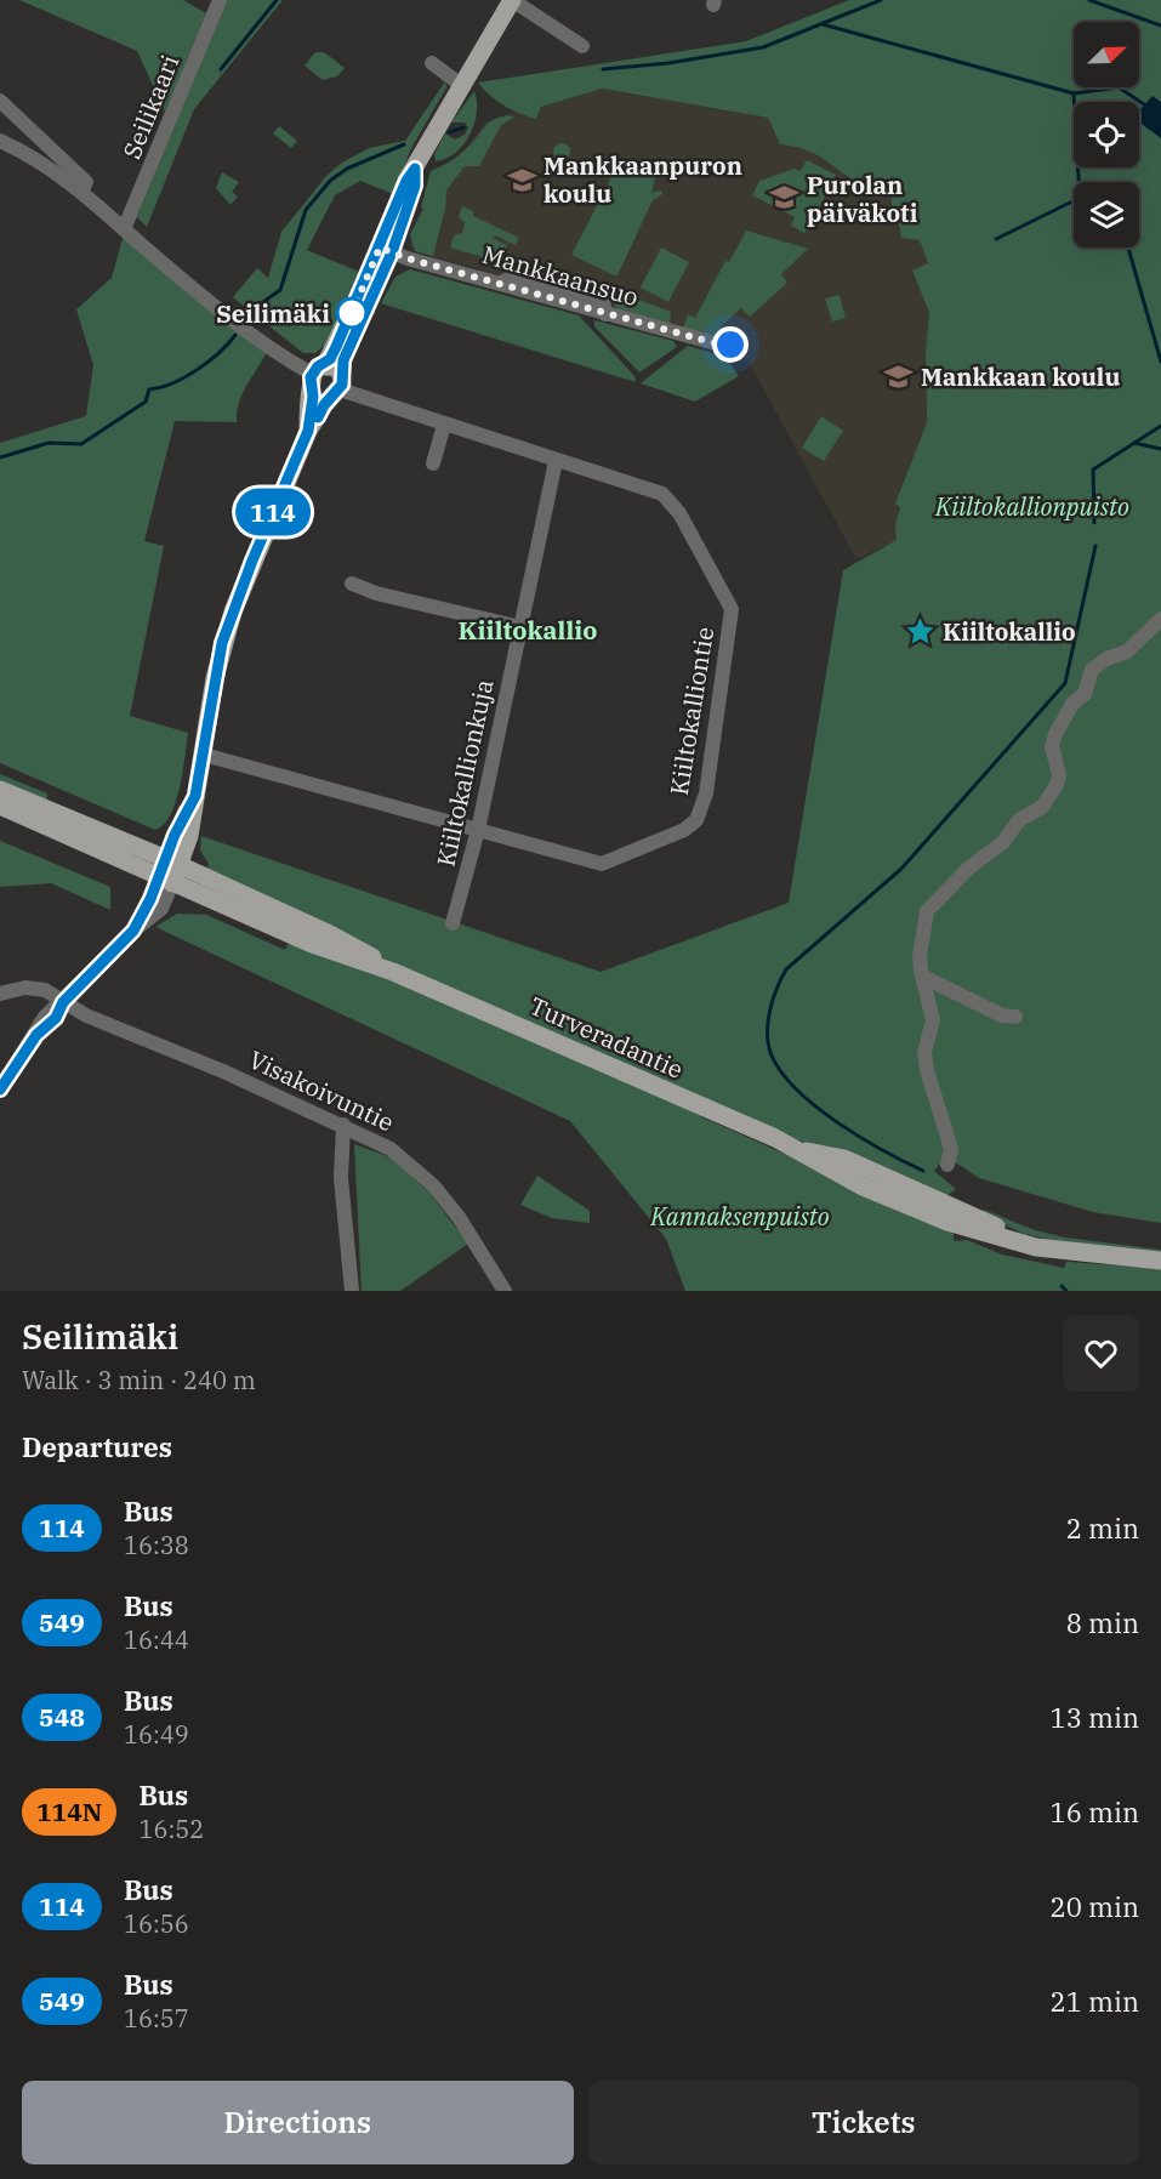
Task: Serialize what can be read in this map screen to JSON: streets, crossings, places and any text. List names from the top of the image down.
{
  "streets": {
    "main road": ["Turveradantie"],
    "street": [
      "Seilikaari",
      "Mankkaansuo",
      "Kiiltokalliontie",
      "Kiiltokallionkuja",
      "Visakoivuntie"
    ]
  },
  "crossings": [
    ["Kiiltokalliontie", "Kiiltokallionkuja"]
  ],
  "districts": ["Kiiltokallio"],
  "parks": ["Kiiltokallionpuisto", "Kannaksenpuisto"],
  "places": {
    "school or university": ["Mankkaanpuron koulu", "Purolan päiväkoti", "Mankkaan koulu"],
    "other": ["Seilimäki"],
    "place": ["Kiiltokallio"]
  },
  "lines": ["bus line 114"],
  "north": "top right",
  "page": {
    "on_map": "114",
    "heading": [
      ["Seilimäki", "Walk · 3 min · 240 m"],
      "Departures"
    ],
    "list": [
      {
        "mark": "114",
        "name": "Bus",
        "note": "16:38",
        "value": "2 min"
      },
      {
        "mark": "549",
        "name": "Bus",
        "note": "16:44",
        "value": "8 min"
      },
      {
        "mark": "548",
        "name": "Bus",
        "note": "16:49",
        "value": "13 min"
      },
      {
        "mark": "114N",
        "name": "Bus",
        "note": "16:52",
        "value": "16 min"
      },
      {
        "mark": "114",
        "name": "Bus",
        "note": "16:56",
        "value": "20 min"
      },
      {
        "mark": "549",
        "name": "Bus",
        "note": "16:57",
        "value": "21 min"
      }
    ],
    "buttons": ["Directions", "Tickets"]
  }
}
